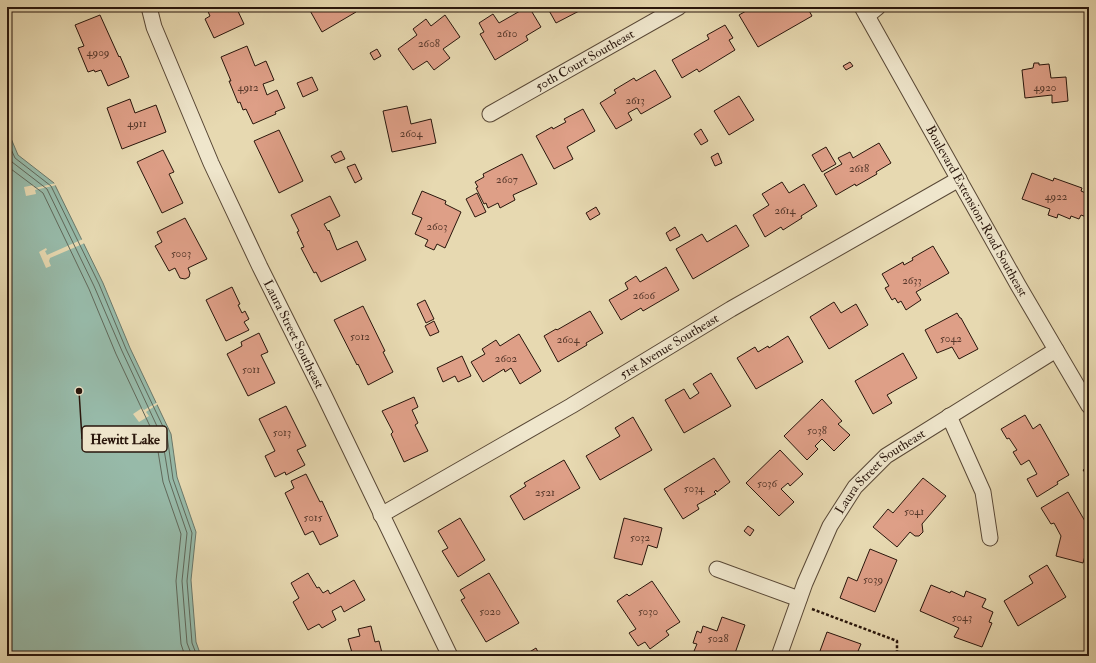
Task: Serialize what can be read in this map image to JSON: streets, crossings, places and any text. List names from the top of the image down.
{
  "streets": {
    "street": [
      "50th Court Southeast",
      "Boulevard Extension-Road Southeast",
      "Laura Street Southeast",
      "51st Avenue Southeast"
    ]
  },
  "crossings": [
    ["Boulevard Extension-Road Southeast", "Laura Street Southeast"],
    ["Boulevard Extension-Road Southeast", "51st Avenue Southeast"],
    ["Laura Street Southeast", "51st Avenue Southeast"]
  ],
  "places": ["Hewitt Lake"],
  "house_numbers": [
    "2610",
    "2608",
    "4909",
    "4912",
    "4920",
    "2613",
    "4911",
    "2604",
    "2618",
    "2607",
    "4922",
    "2614",
    "2603",
    "5003",
    "2633",
    "2606",
    "5012",
    "5042",
    "2604",
    "2602",
    "5011",
    "5038",
    "5013",
    "5036",
    "5034",
    "2521",
    "5041",
    "5015",
    "5032",
    "5039",
    "5020",
    "5030",
    "5043",
    "5028"
  ]
}
